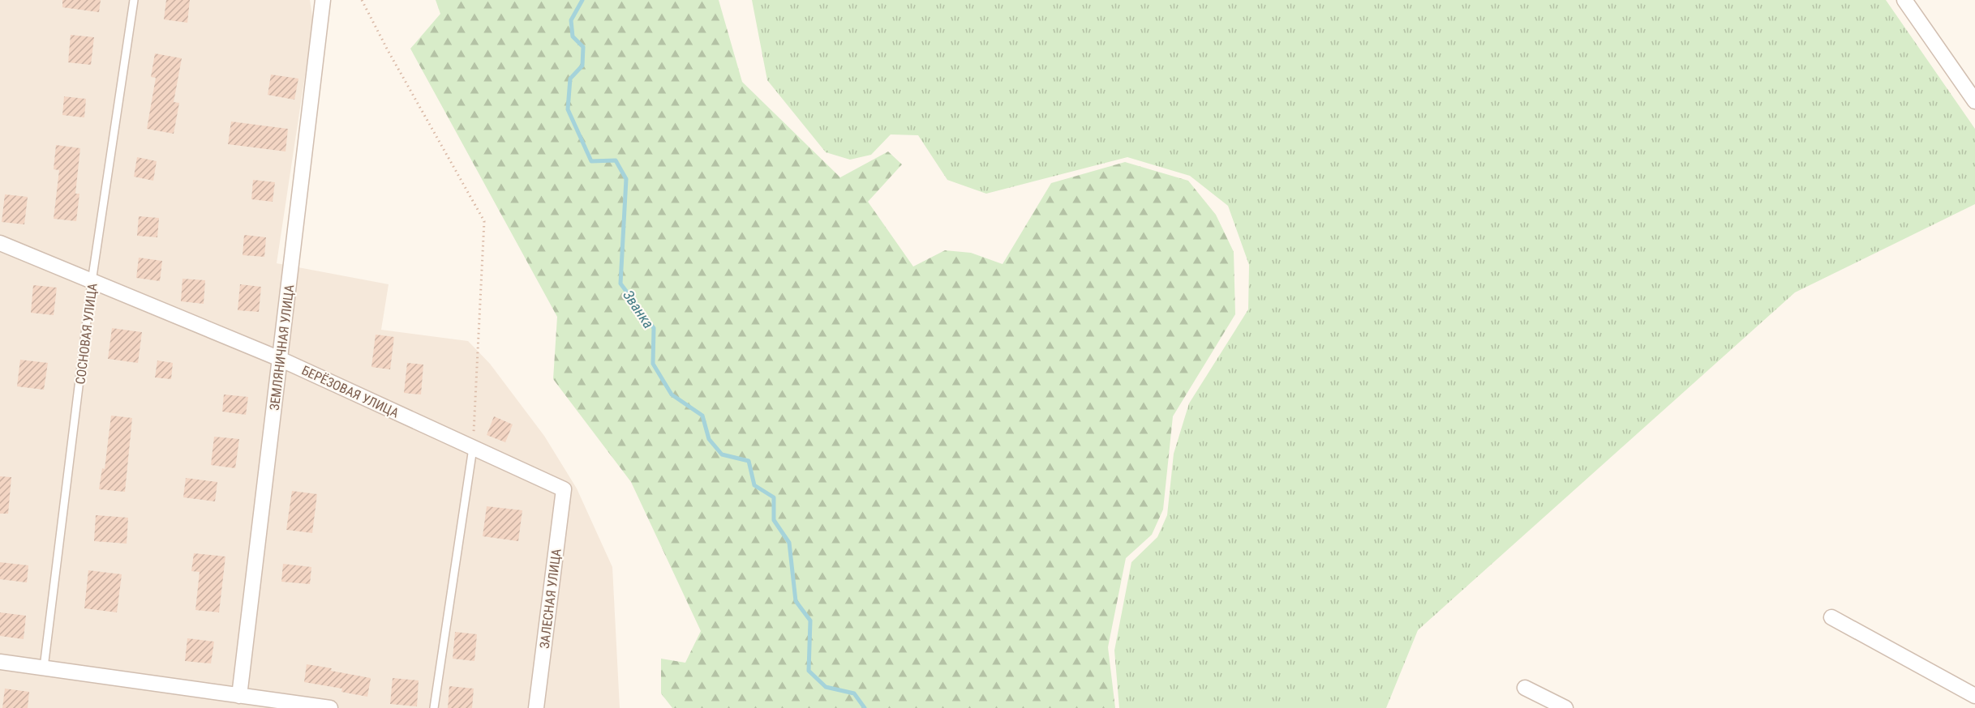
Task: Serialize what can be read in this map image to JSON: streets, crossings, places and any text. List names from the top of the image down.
{
  "streets": {
    "street": ["ЗЕМЛЯНИЧНАЯ УЛИЦА", "БЕРЁЗОВАЯ УЛИЦА", "ЗАЛЕСНАЯ УЛИЦА"],
    "lane": ["СОСНОВАЯ УЛИЦА"]
  },
  "crossings": [
    ["СОСНОВАЯ УЛИЦА", "БЕРЁЗОВАЯ УЛИЦА"],
    ["ЗЕМЛЯНИЧНАЯ УЛИЦА", "БЕРЁЗОВАЯ УЛИЦА"],
    ["БЕРЁЗОВАЯ УЛИЦА", "ЗАЛЕСНАЯ УЛИЦА"]
  ],
  "water": ["Званка"]
}
